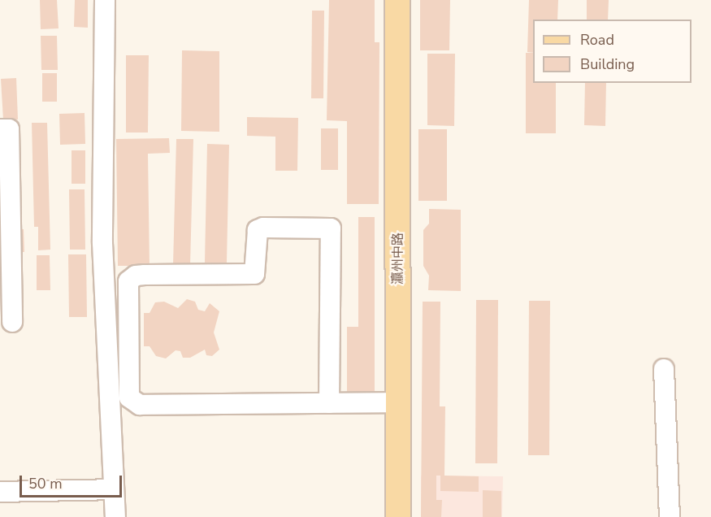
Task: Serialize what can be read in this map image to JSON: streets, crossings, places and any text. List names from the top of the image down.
{
  "streets": {
    "main road": ["瀛州中路"]
  },
  "legend": ["Road", "Building"],
  "scale_bar": "50 m"
}
